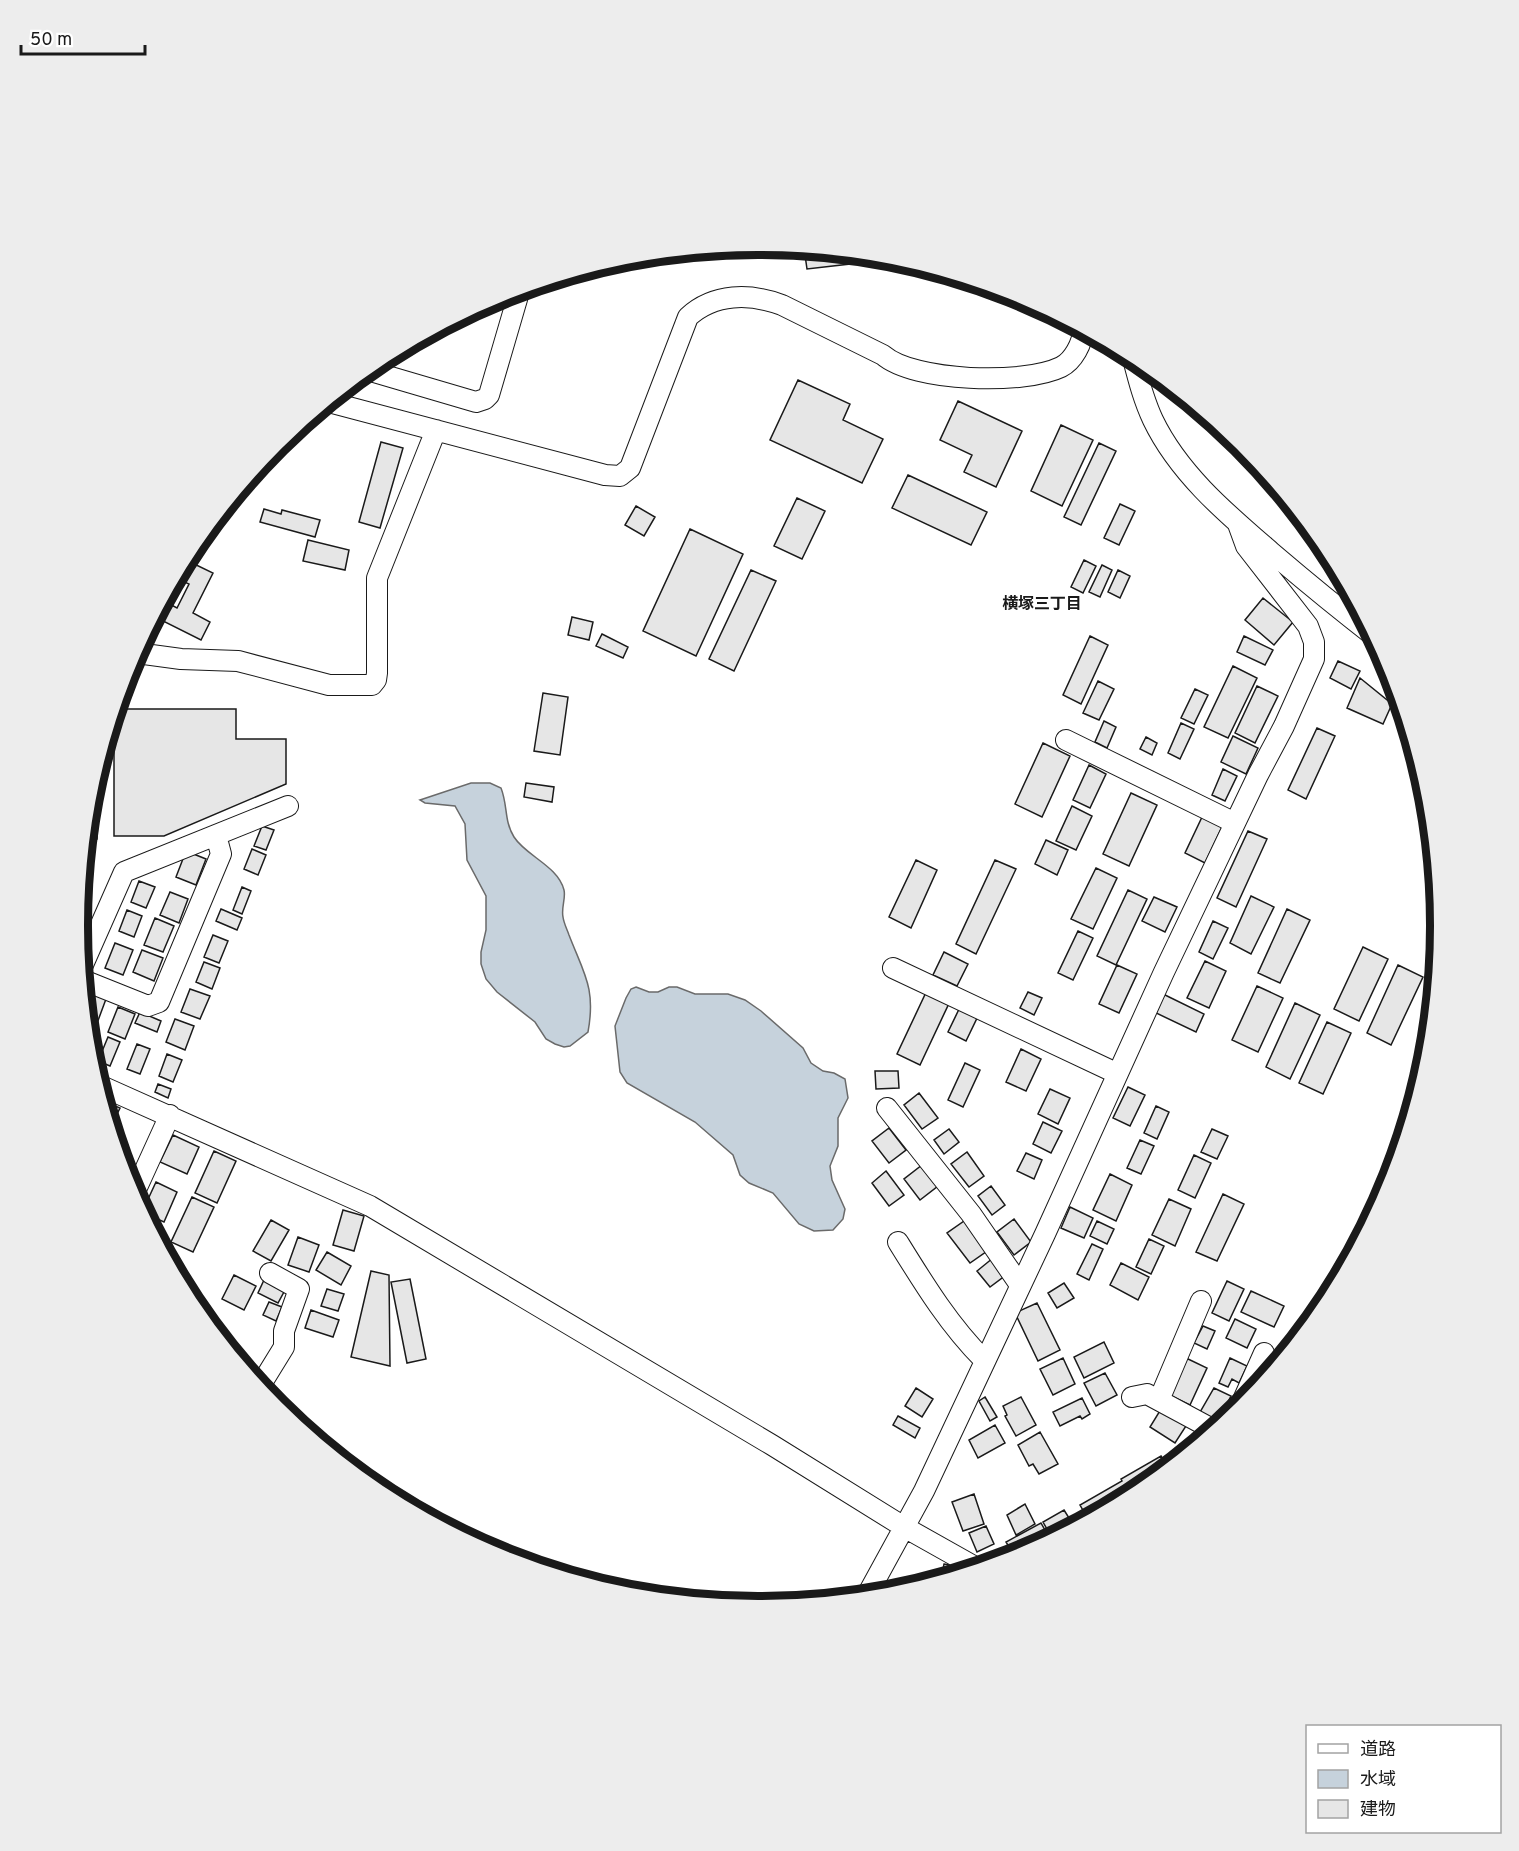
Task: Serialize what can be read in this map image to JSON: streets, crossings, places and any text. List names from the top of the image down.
{
  "districts": ["横塚三丁目"],
  "legend": ["道路", "水域", "建物"],
  "scale_bar": "50 m"
}
